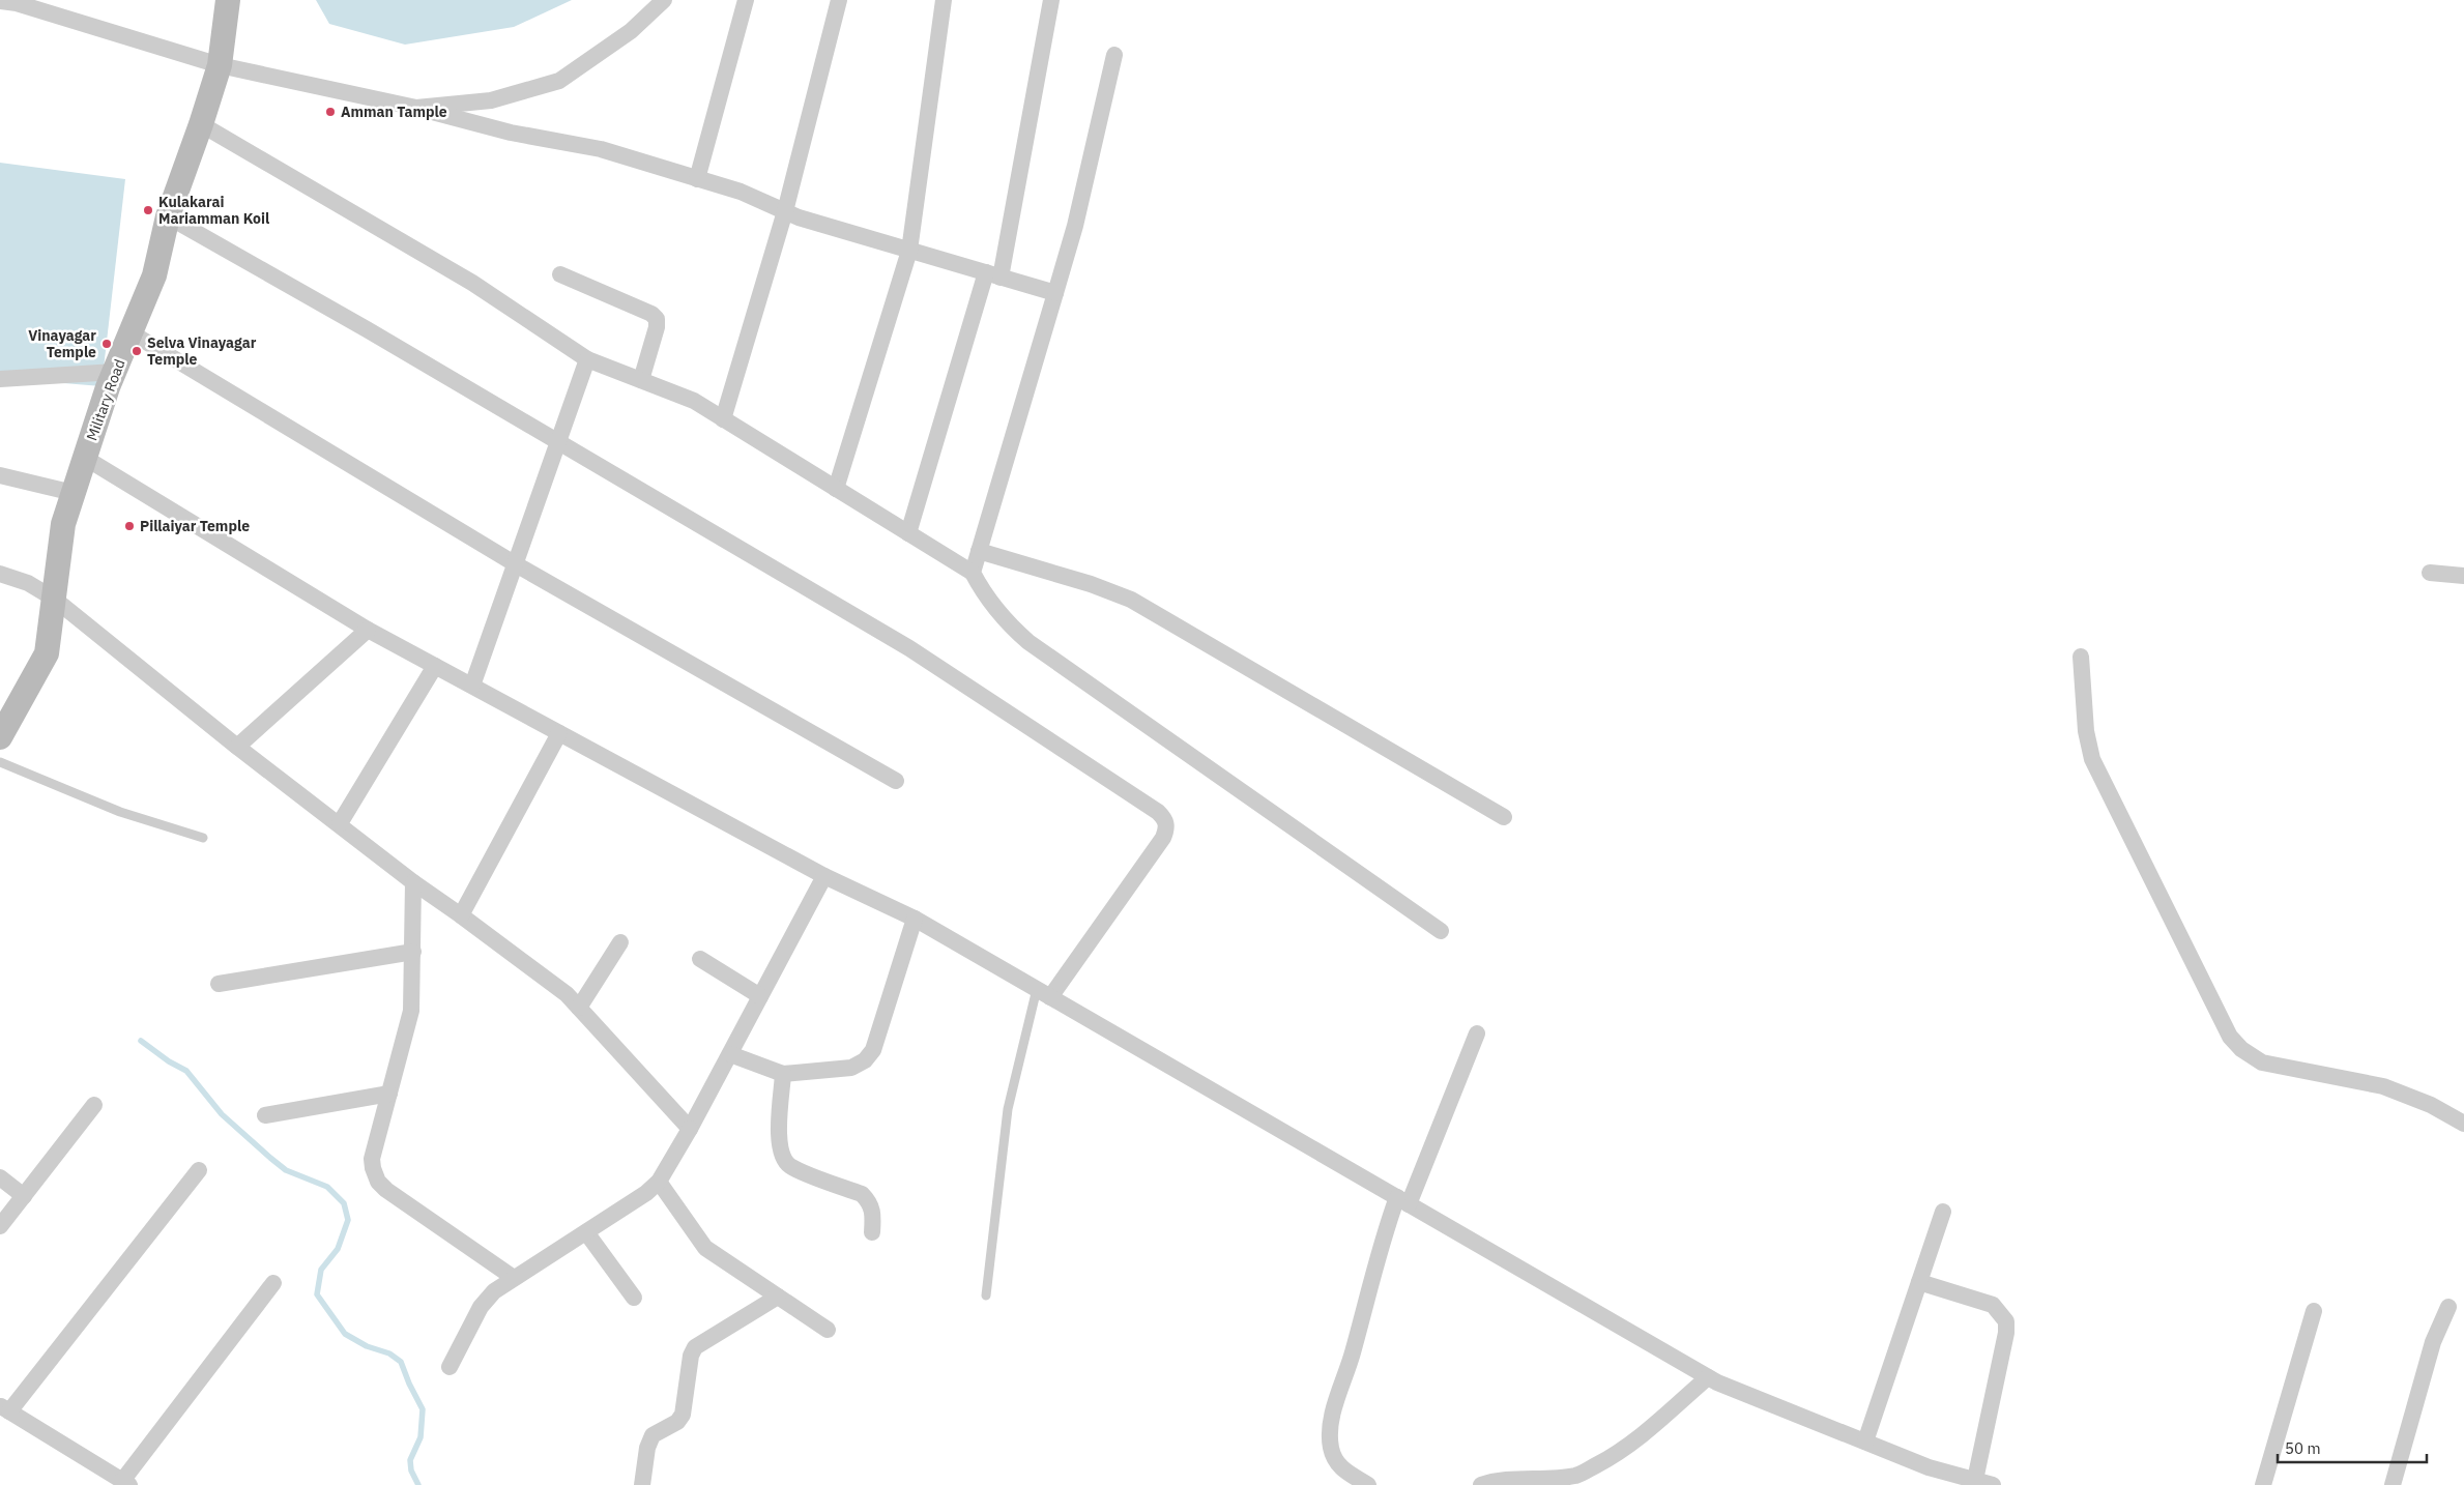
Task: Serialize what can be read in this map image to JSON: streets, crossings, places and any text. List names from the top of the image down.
{
  "streets": {
    "main road": ["Military Road"]
  },
  "places": [
    "Amman Tample",
    "Kulakarai Mariamman Koil",
    "Vinayagar Temple",
    "Selva Vinayagar Temple",
    "Pillaiyar Temple"
  ],
  "scale_bar": "50 m"
}
